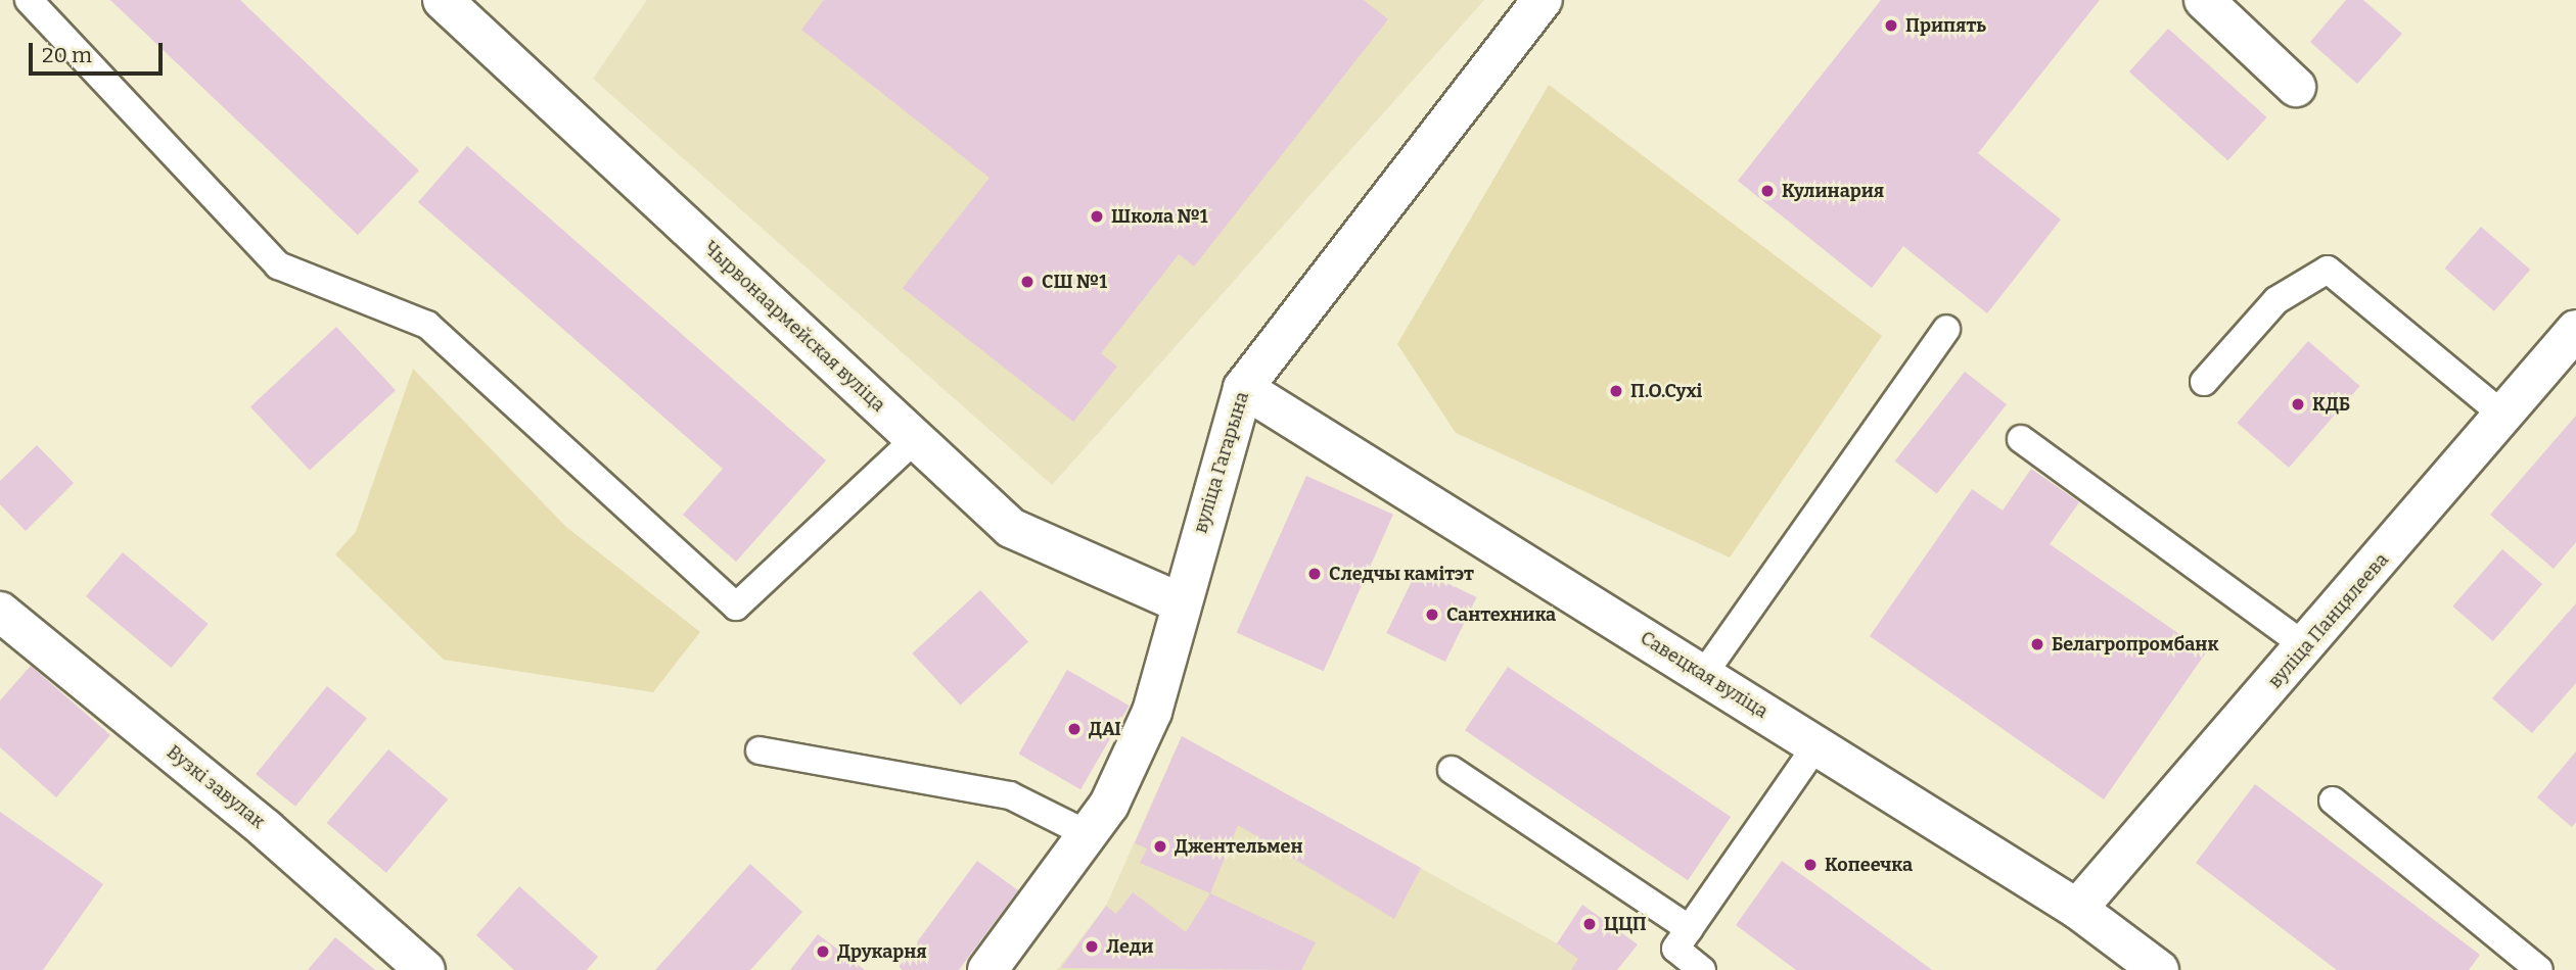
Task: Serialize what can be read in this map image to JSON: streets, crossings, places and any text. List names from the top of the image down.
{
  "streets": {
    "street": [
      "Чырвонаармейская вуліца",
      "вуліца Гагарына",
      "вуліца Панцялеева",
      "Савецкая вуліца",
      "Вузкі завулак"
    ]
  },
  "crossings": [
    ["Чырвонаармейская вуліца", "вуліца Гагарына"],
    ["вуліца Гагарына", "Савецкая вуліца"],
    ["вуліца Панцялеева", "Савецкая вуліца"]
  ],
  "places": [
    "Припять",
    "Кулинария",
    "Школа №1",
    "СШ №1",
    "П.О.Сухі",
    "КДБ",
    "Следчы камітэт",
    "Сантехника",
    "Белагропромбанк",
    "ДАІ",
    "Джентельмен",
    "Копеечка",
    "ЦЦП",
    "Леди",
    "Друкарня"
  ],
  "scale_bar": "20 m"
}
